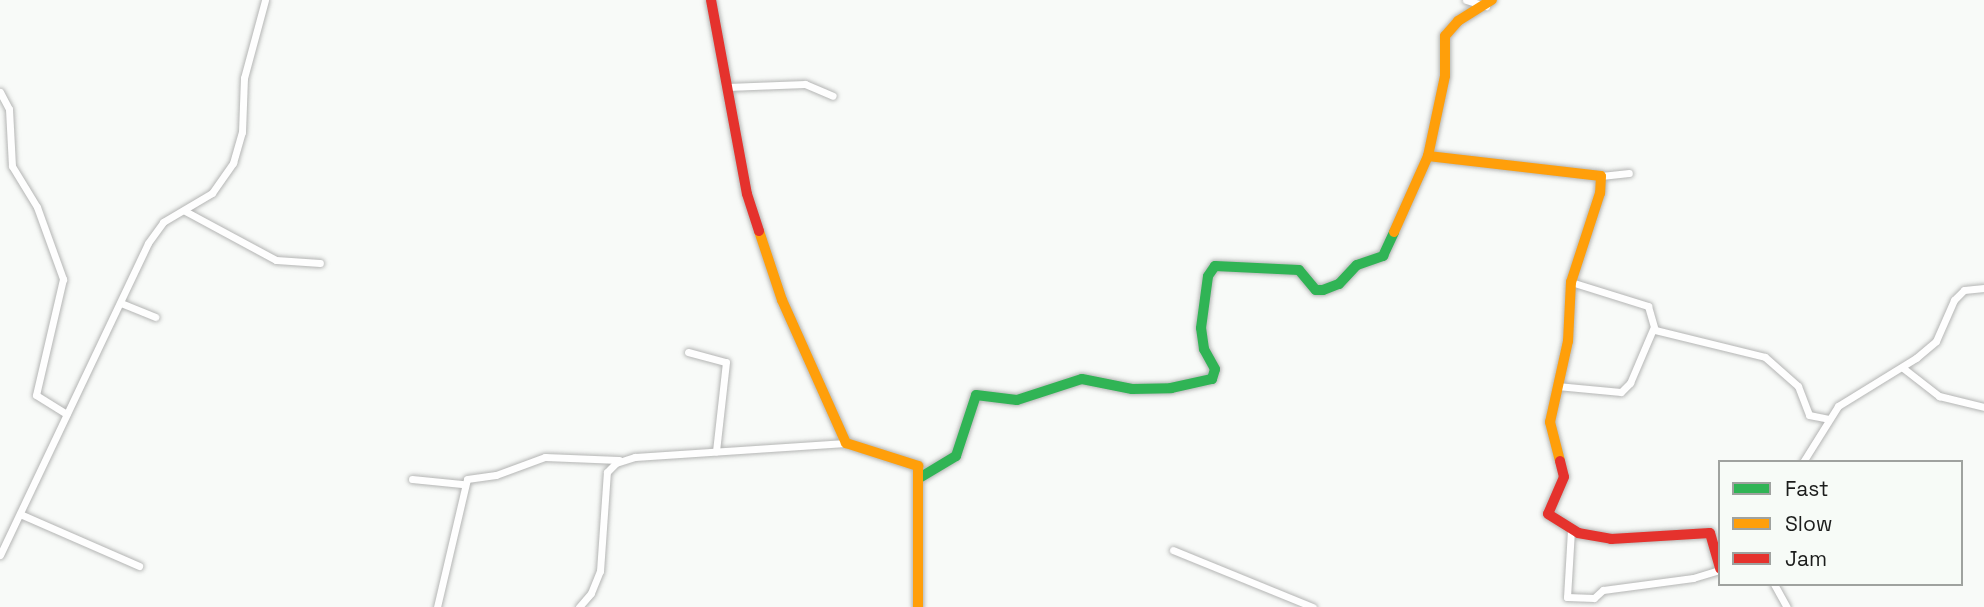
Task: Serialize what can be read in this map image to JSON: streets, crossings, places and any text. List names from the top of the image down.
{
  "legend": ["Fast", "Slow", "Jam"]
}
